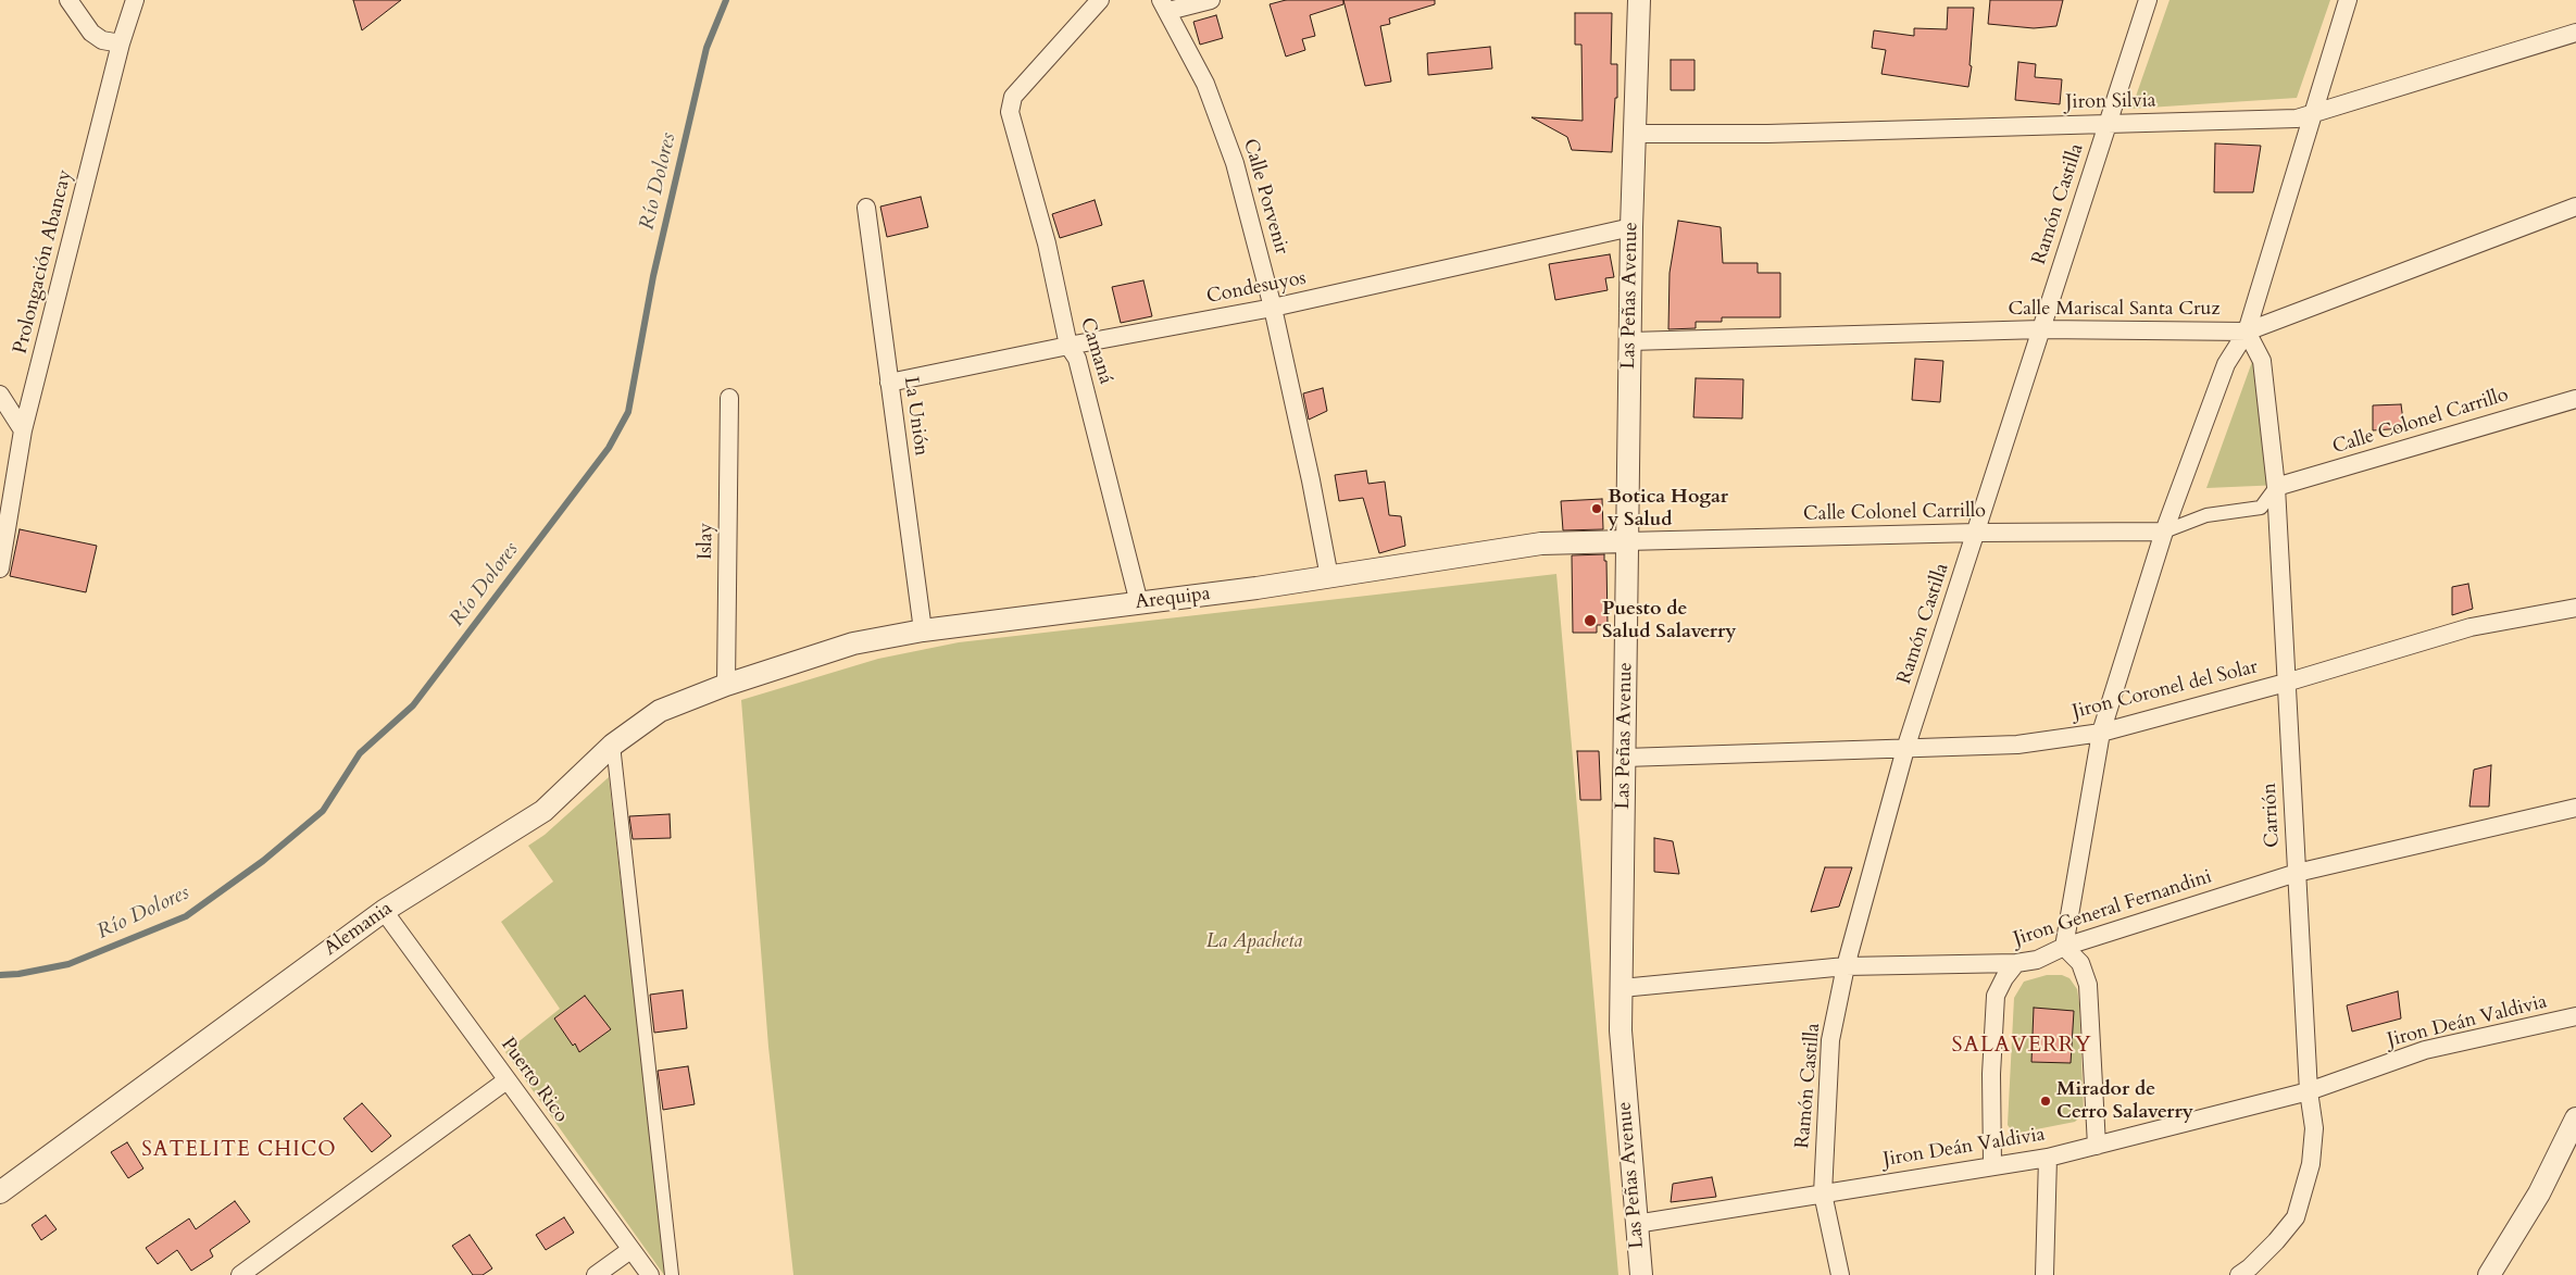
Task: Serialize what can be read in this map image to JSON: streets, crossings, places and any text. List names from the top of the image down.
{
  "streets": {
    "street": [
      "Jiron Silvia",
      "Calle Porvenir",
      "Ramón Castilla",
      "Prolongación Abancay",
      "Condesuyos",
      "Las Peñas Avenue",
      "Calle Mariscal Santa Cruz",
      "Camaná",
      "La Unión",
      "Calle Colonel Carrillo",
      "Islay",
      "Arequipa",
      "Jiron Coronel del Solar",
      "Carrión",
      "Jiron General Fernandini",
      "Alemania",
      "Jiron Deán Valdivia",
      "Puerto Rico"
    ]
  },
  "crossings": [
    ["Jiron Silvia", "Ramón Castilla"],
    ["Jiron Silvia", "Las Peñas Avenue"],
    ["Calle Porvenir", "Condesuyos"],
    ["Calle Porvenir", "Arequipa"],
    ["Ramón Castilla", "Calle Mariscal Santa Cruz"],
    ["Ramón Castilla", "Calle Colonel Carrillo"],
    ["Ramón Castilla", "Jiron Coronel del Solar"],
    ["Ramón Castilla", "Jiron General Fernandini"],
    ["Ramón Castilla", "Jiron Deán Valdivia"],
    ["Condesuyos", "Las Peñas Avenue"],
    ["Condesuyos", "Camaná"],
    ["Condesuyos", "La Unión"],
    ["Las Peñas Avenue", "Calle Mariscal Santa Cruz"],
    ["Las Peñas Avenue", "Calle Colonel Carrillo"],
    ["Las Peñas Avenue", "Arequipa"],
    ["Las Peñas Avenue", "Jiron Coronel del Solar"],
    ["Las Peñas Avenue", "Jiron General Fernandini"],
    ["Las Peñas Avenue", "Jiron Deán Valdivia"],
    ["Calle Mariscal Santa Cruz", "Carrión"],
    ["Camaná", "Arequipa"],
    ["La Unión", "Arequipa"],
    ["Calle Colonel Carrillo", "Arequipa"],
    ["Calle Colonel Carrillo", "Carrión"],
    ["Islay", "Arequipa"],
    ["Islay", "Alemania"],
    ["Arequipa", "Alemania"],
    ["Jiron Coronel del Solar", "Carrión"],
    ["Carrión", "Jiron General Fernandini"],
    ["Carrión", "Jiron Deán Valdivia"],
    ["Alemania", "Puerto Rico"]
  ],
  "districts": ["SALAVERRY", "SATELITE CHICO"],
  "water": ["Río Dolores"],
  "parks": ["La Apacheta"],
  "places": ["Botica Hogar y Salud", "Puesto de Salud Salaverry", "Mirador de Cerro Salaverry"]
}
